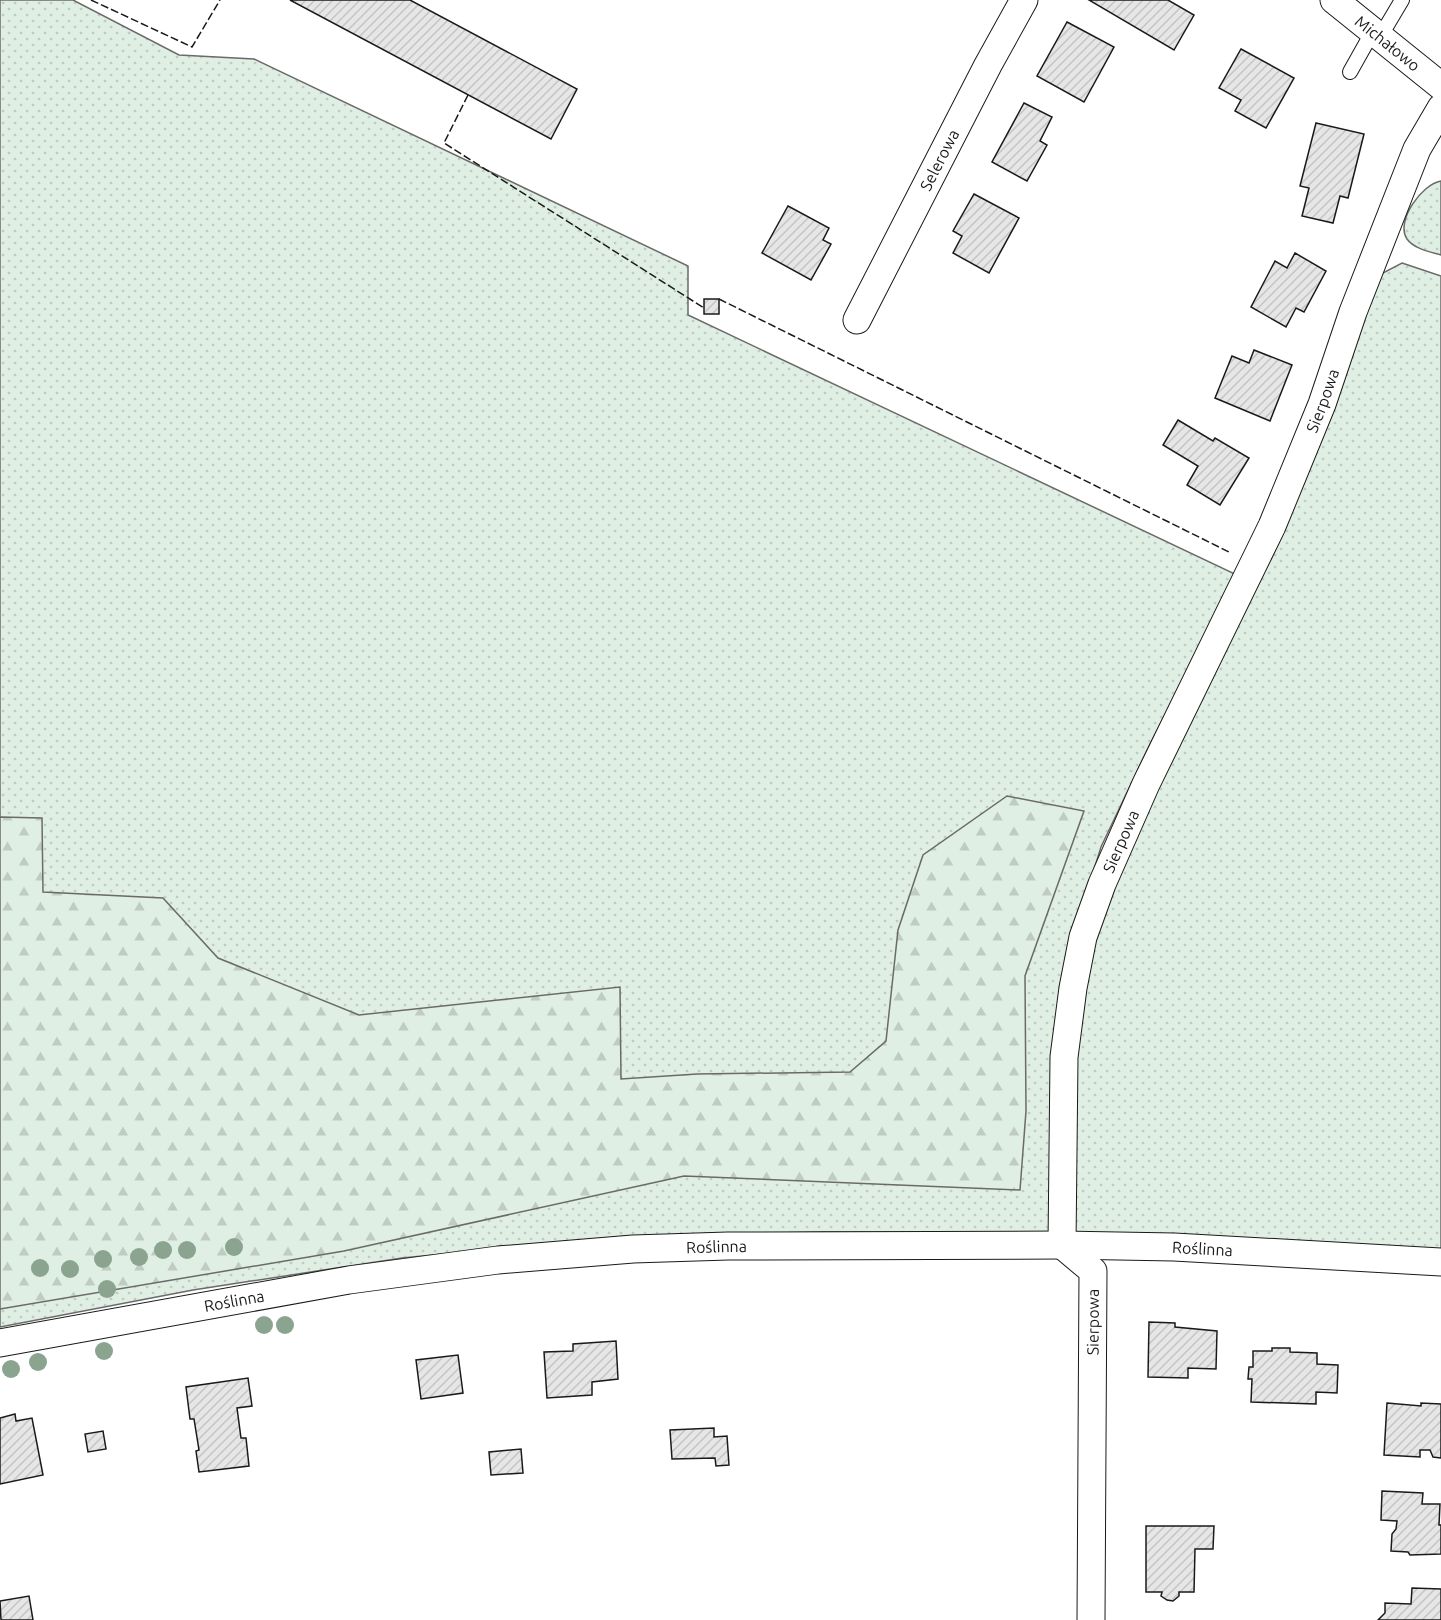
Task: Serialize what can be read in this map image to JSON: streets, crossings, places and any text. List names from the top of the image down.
{
  "streets": {
    "street": [
      "Michałowo",
      "Selerowa",
      "Sierpowa",
      "Roślinna"
    ]
  },
  "crossings": [
    ["Sierpowa", "Roślinna"]
  ]
}
